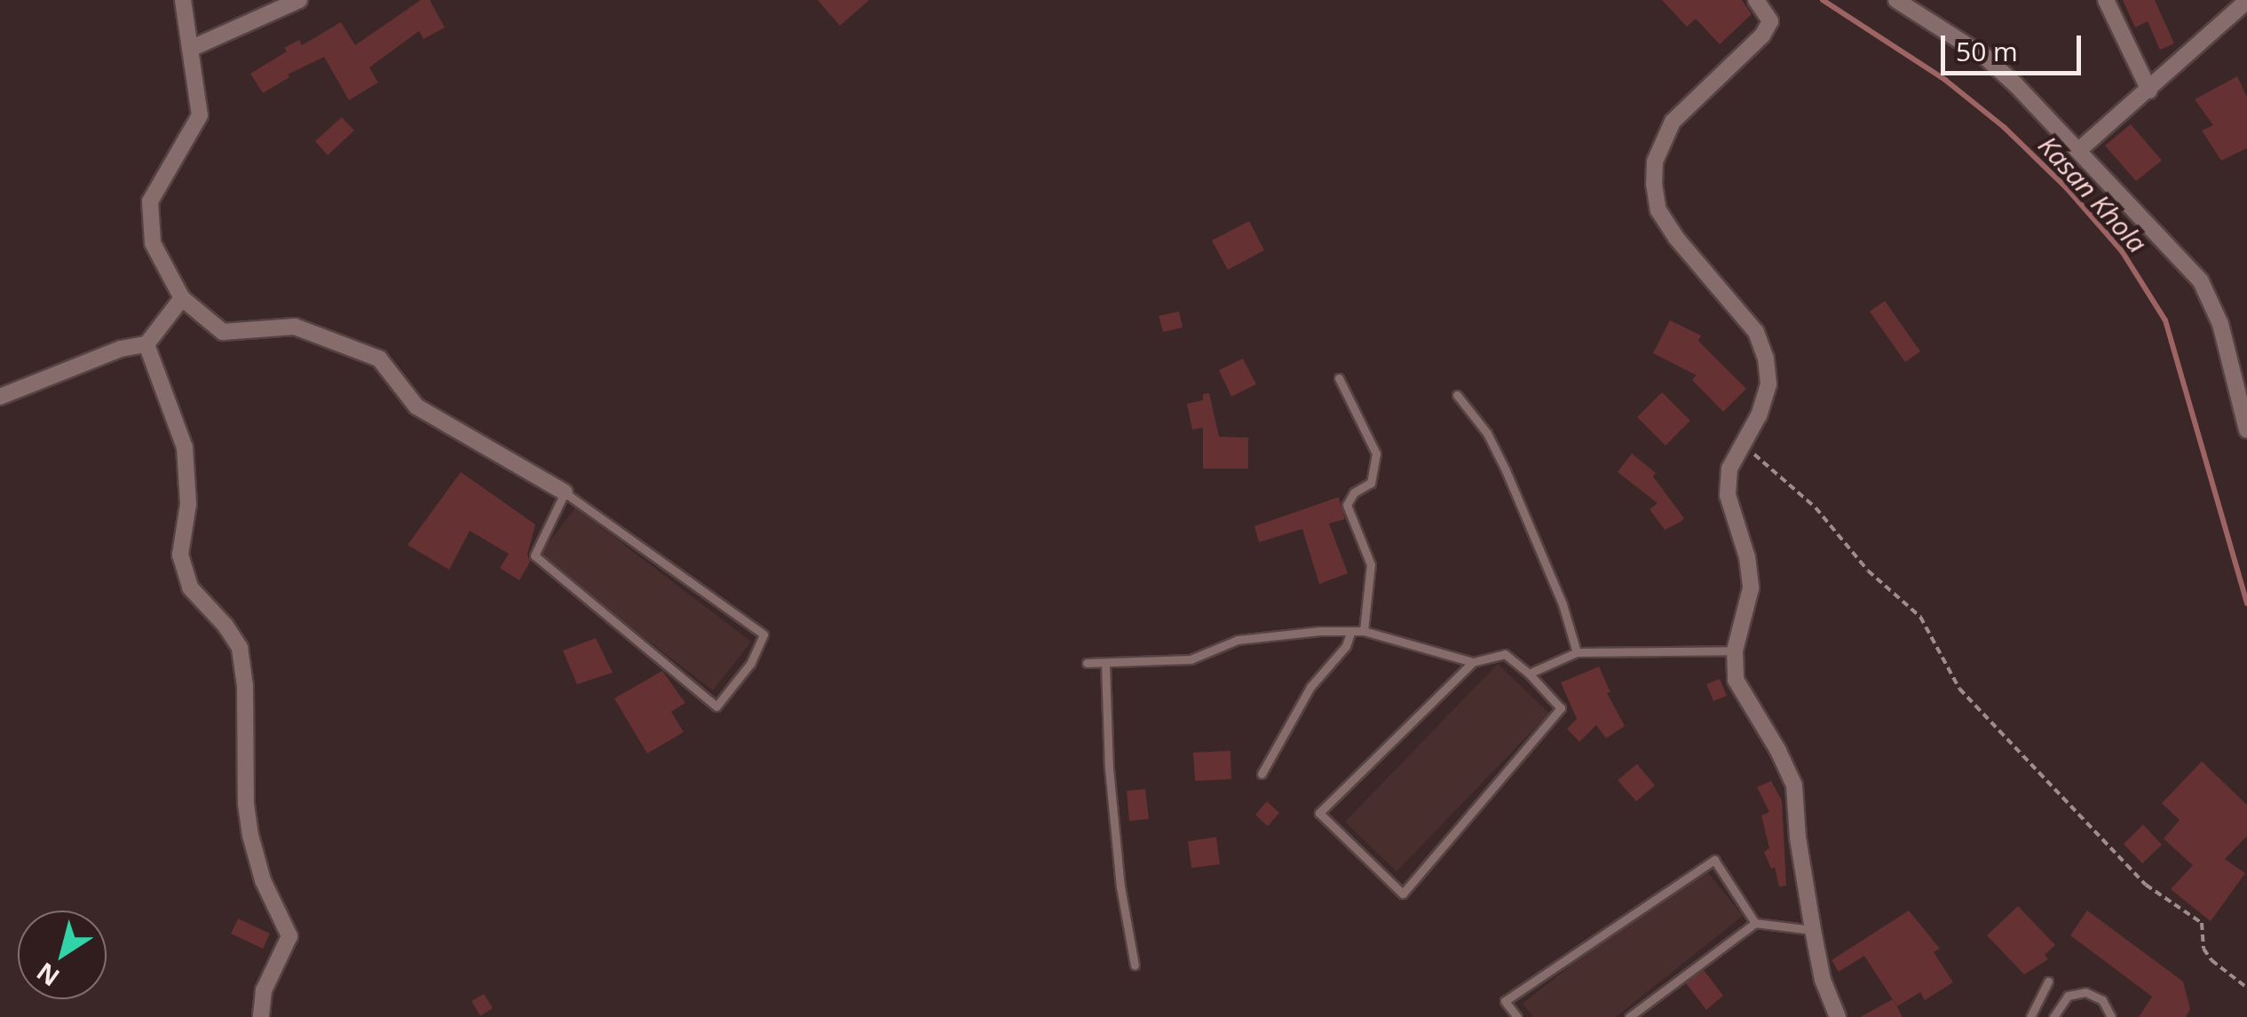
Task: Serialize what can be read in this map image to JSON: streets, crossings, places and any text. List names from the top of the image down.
{
  "water": ["Kasan Khola"],
  "scale_bar": "50 m",
  "north": "bottom left"
}
